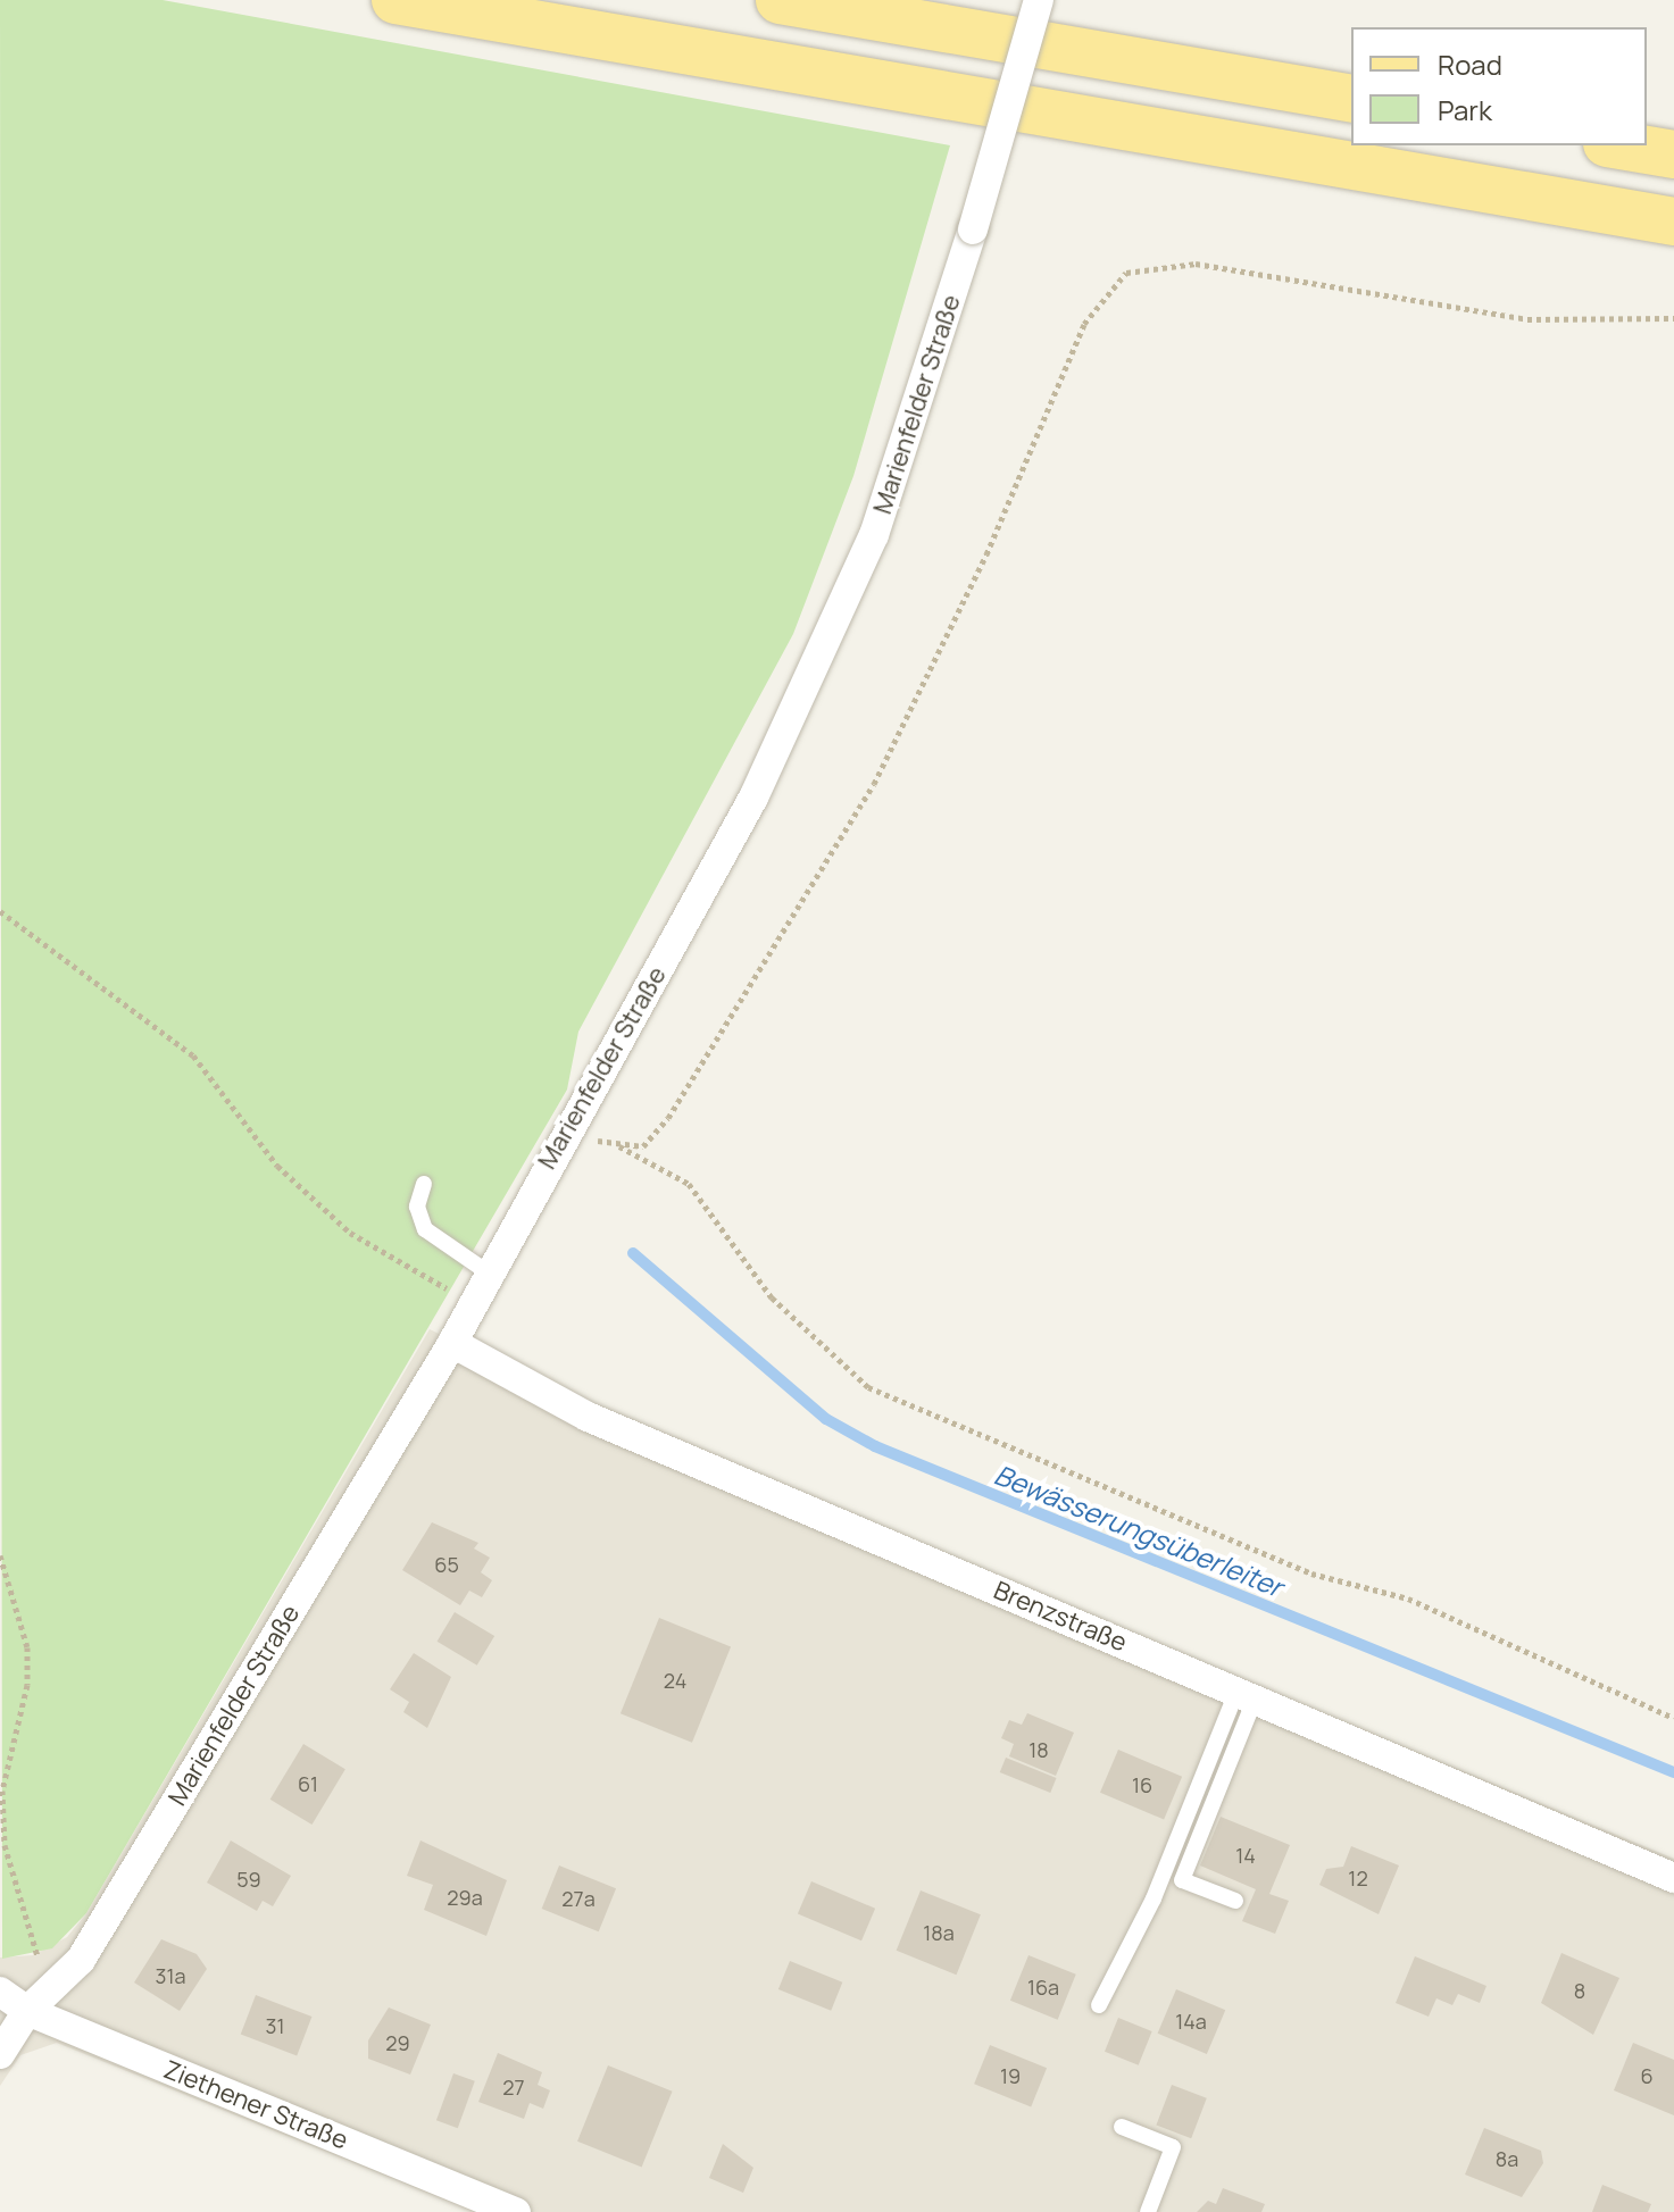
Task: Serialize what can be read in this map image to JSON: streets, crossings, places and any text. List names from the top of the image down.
{
  "streets": {
    "street": ["Marienfelder Straße", "Brenzstraße", "Ziethener Straße"]
  },
  "crossings": [
    ["Marienfelder Straße", "Brenzstraße"],
    ["Marienfelder Straße", "Ziethener Straße"]
  ],
  "water": ["Bewässerungsüberleiter"],
  "house_numbers": [
    "65",
    "24",
    "18",
    "61",
    "16",
    "14",
    "12",
    "59",
    "29a",
    "27a",
    "18a",
    "31a",
    "16a",
    "8",
    "14a",
    "31",
    "29",
    "19",
    "6",
    "27",
    "8a"
  ],
  "legend": ["Road", "Park"]
}
